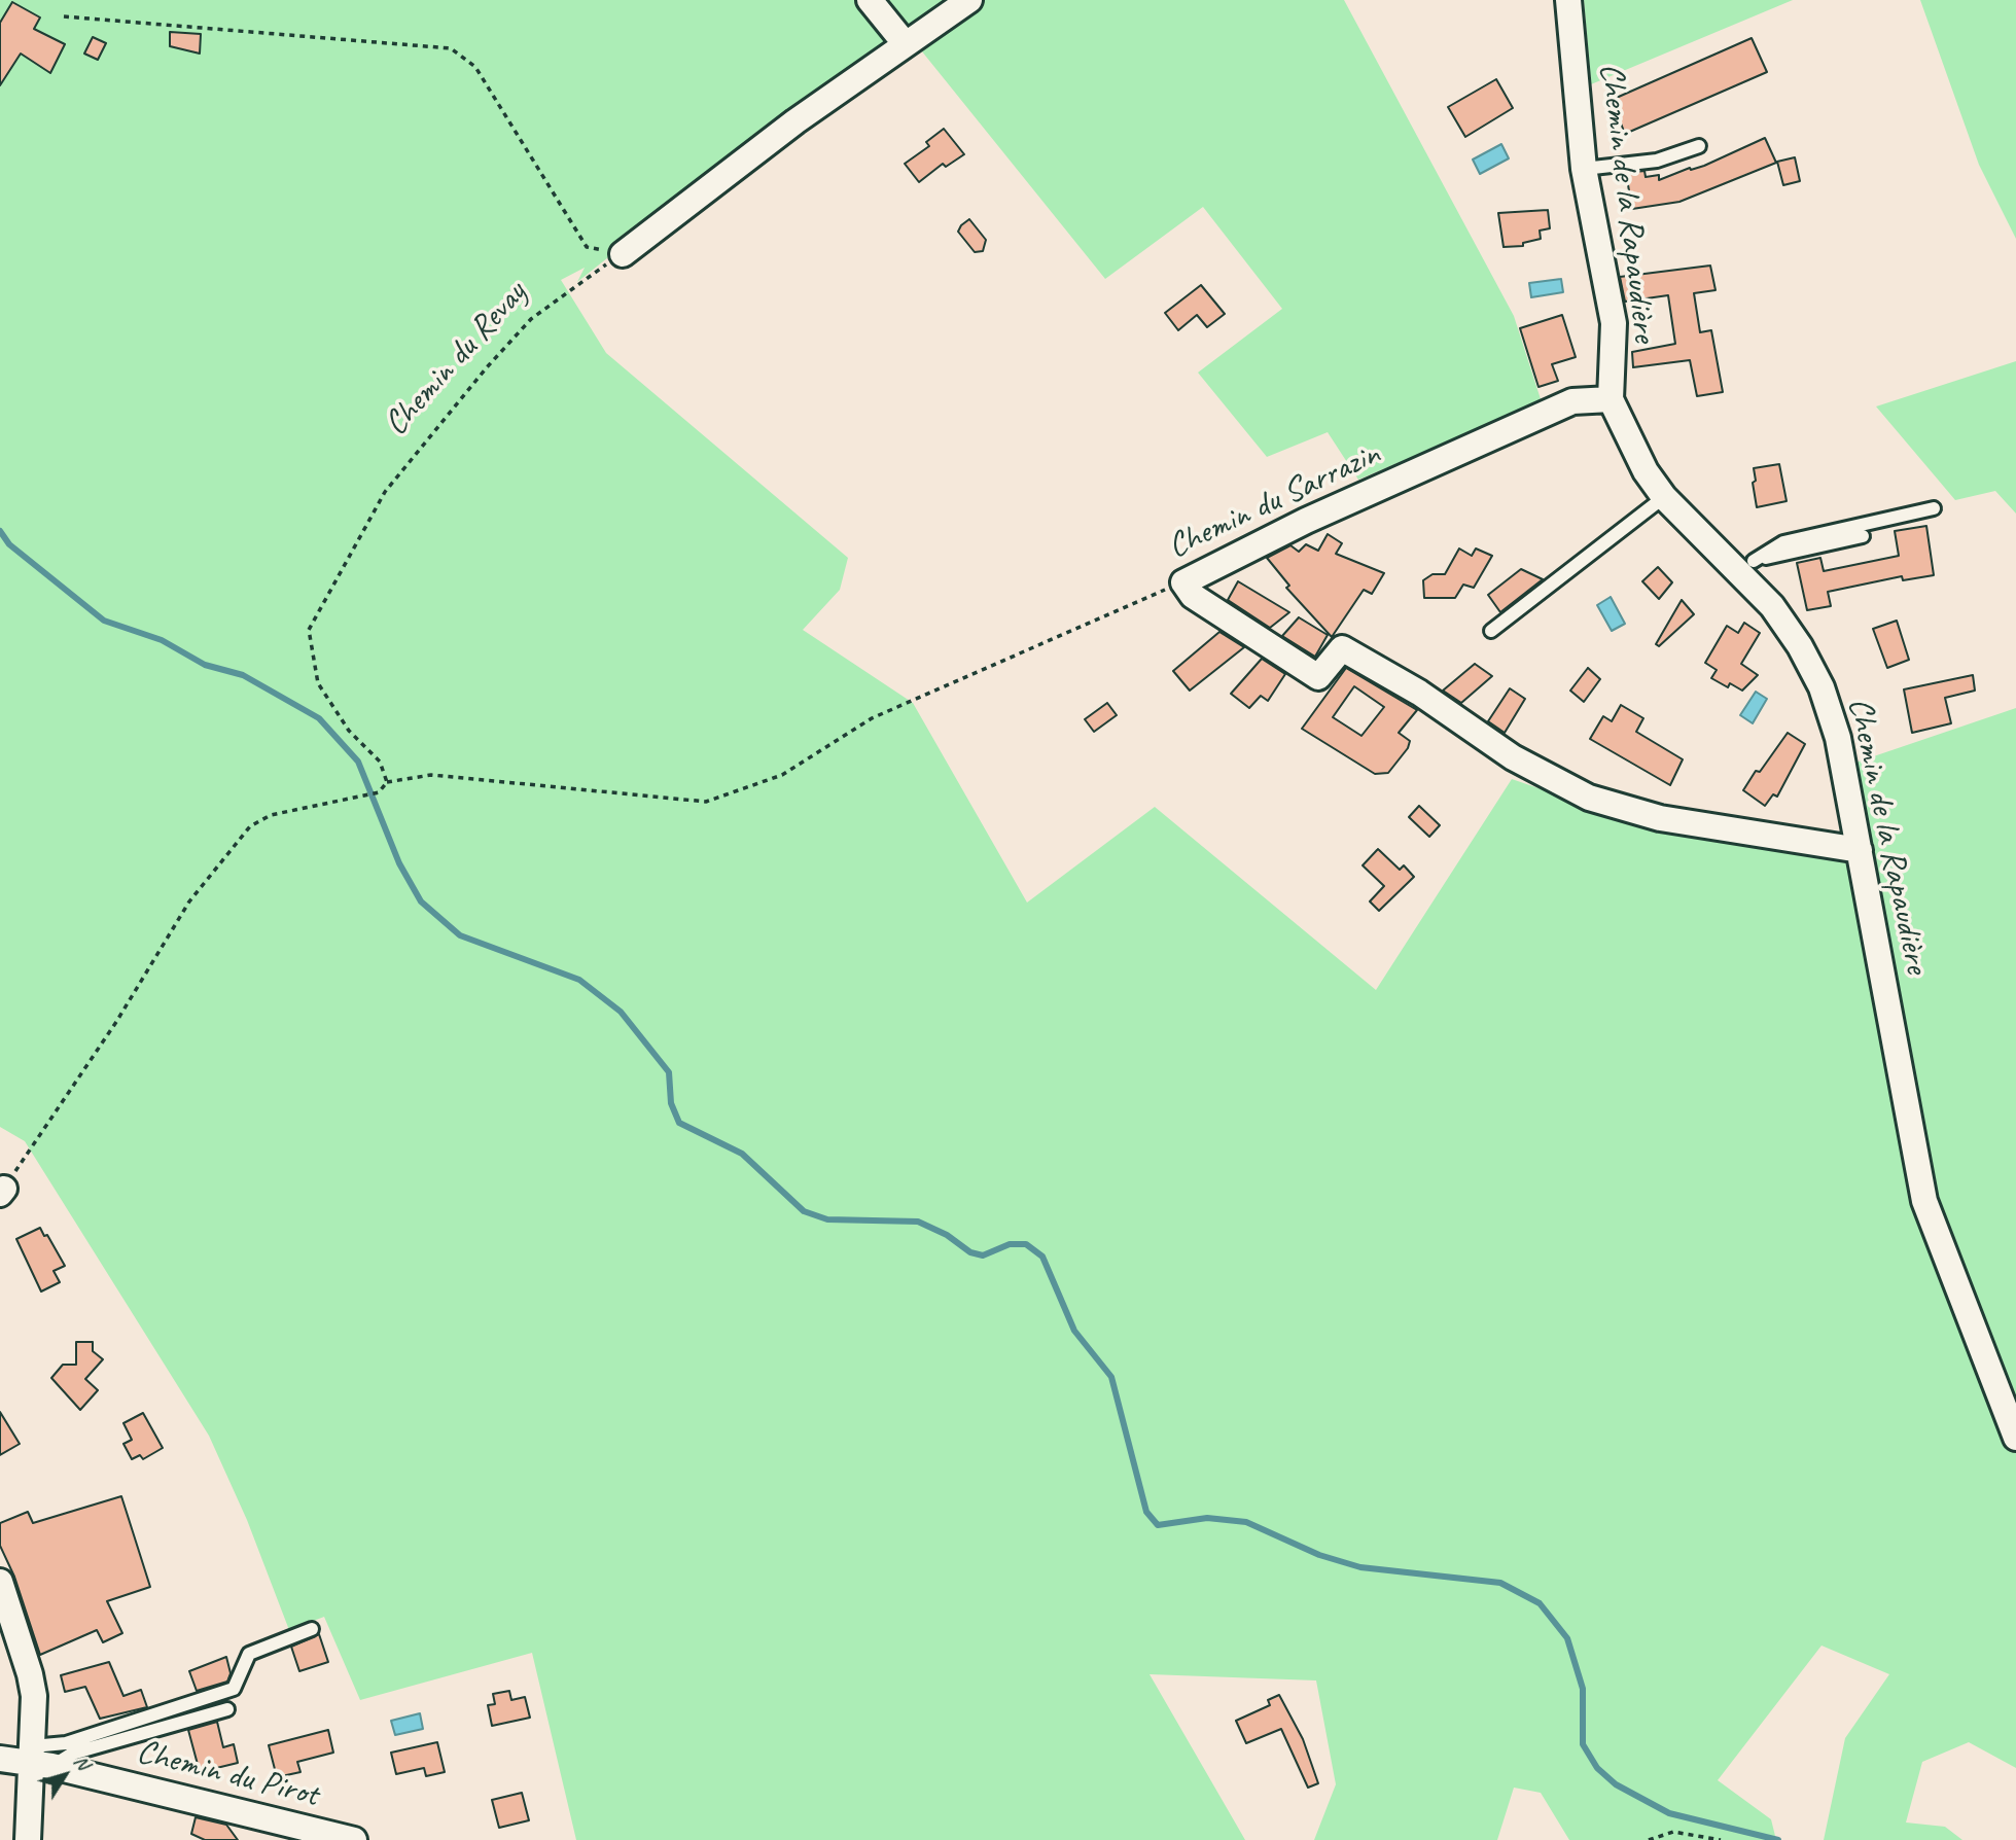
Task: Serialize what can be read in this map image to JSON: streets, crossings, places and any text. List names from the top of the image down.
{
  "streets": {
    "street": ["Chemin de la Rapaudière", "Chemin du Sarrazin", "Chemin du Pirot"],
    "path": ["Chemin du Revay"]
  },
  "crossings": [
    ["Chemin de la Rapaudière", "Chemin du Sarrazin"],
    ["Chemin du Revay", "Chemin du Sarrazin"]
  ],
  "north": "top right"
}
